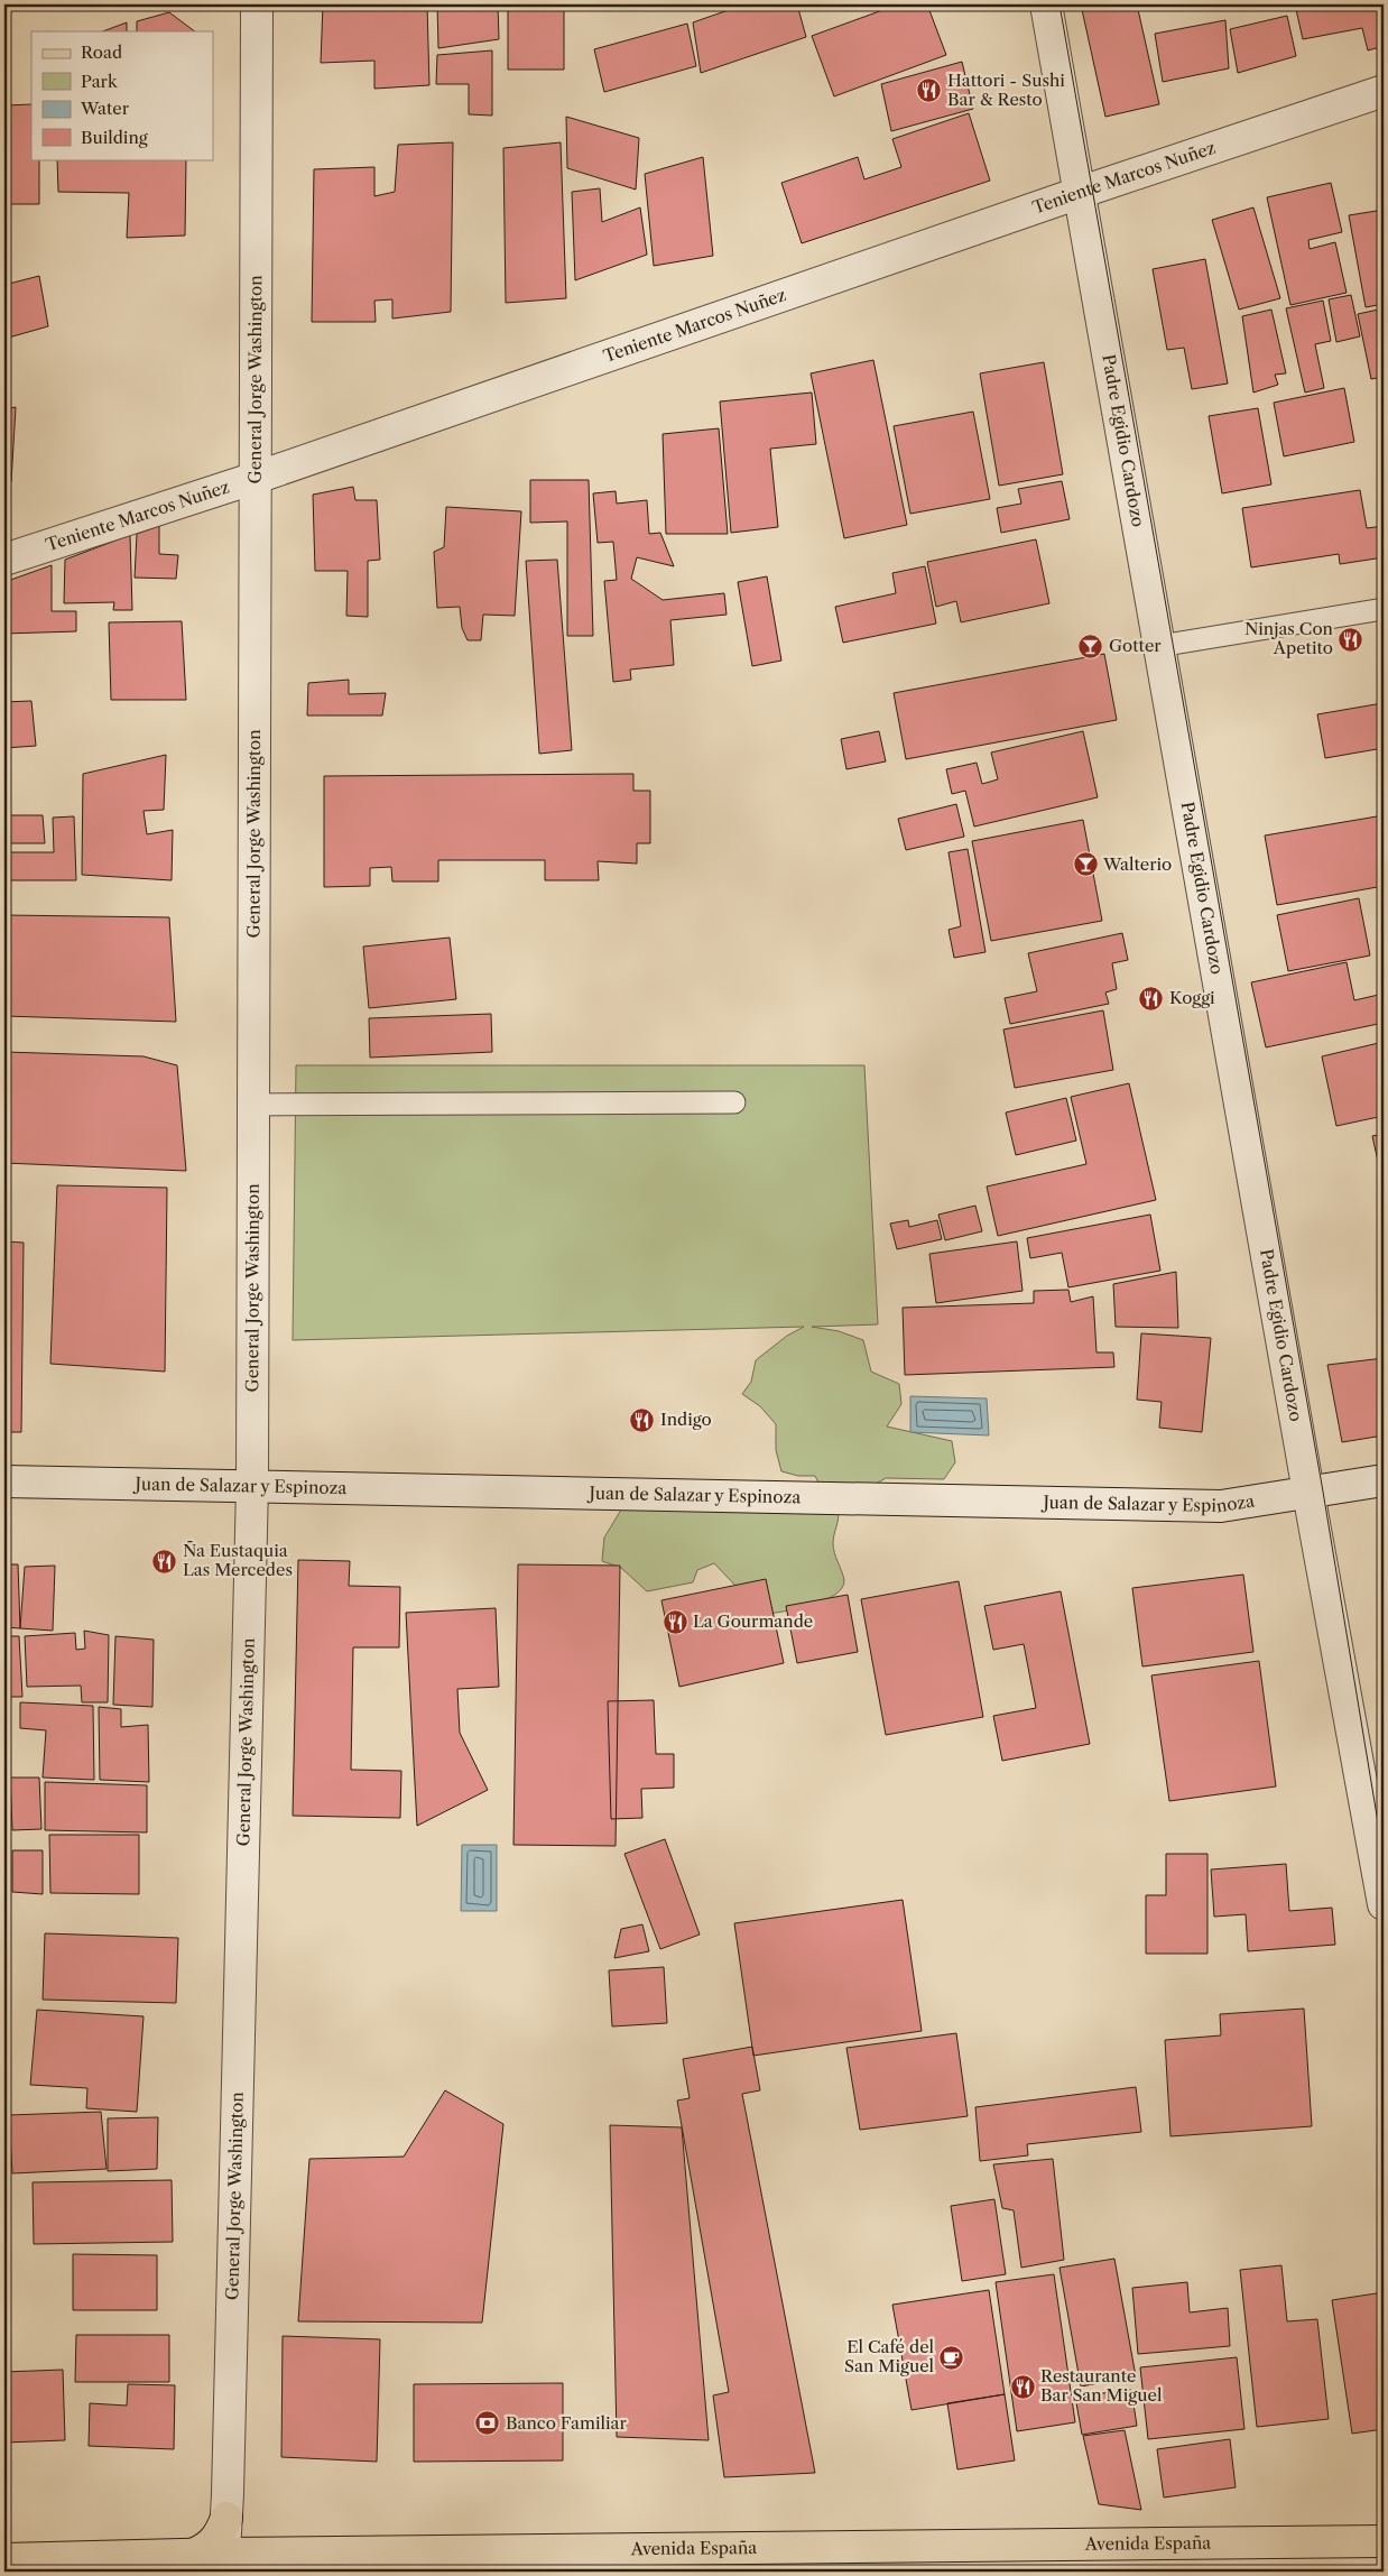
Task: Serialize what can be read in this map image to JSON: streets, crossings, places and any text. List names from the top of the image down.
{
  "streets": {
    "main road": ["Avenida España"],
    "street": [
      "Teniente Marcos Nuñez",
      "General Jorge Washington",
      "Padre Egidio Cardozo",
      "Juan de Salazar y Espinoza"
    ]
  },
  "crossings": [
    ["Teniente Marcos Nuñez", "General Jorge Washington"],
    ["Teniente Marcos Nuñez", "Padre Egidio Cardozo"],
    ["General Jorge Washington", "Juan de Salazar y Espinoza"],
    ["General Jorge Washington", "Avenida España"],
    ["Padre Egidio Cardozo", "Juan de Salazar y Espinoza"]
  ],
  "places": {
    "restaurant": [
      "Hattori - Sushi Bar & Resto",
      "Ninjas Con Apetito",
      "Koggi",
      "Indigo",
      "Ña Eustaquia Las Mercedes",
      "La Gourmande",
      "Restaurante Bar San Miguel"
    ],
    "bar": ["Gotter", "Walterio"],
    "cafe": ["El Café del San Miguel"],
    "bank": ["Banco Familiar"]
  },
  "legend": [
    "Road",
    "Park",
    "Water",
    "Building"
  ]
}
